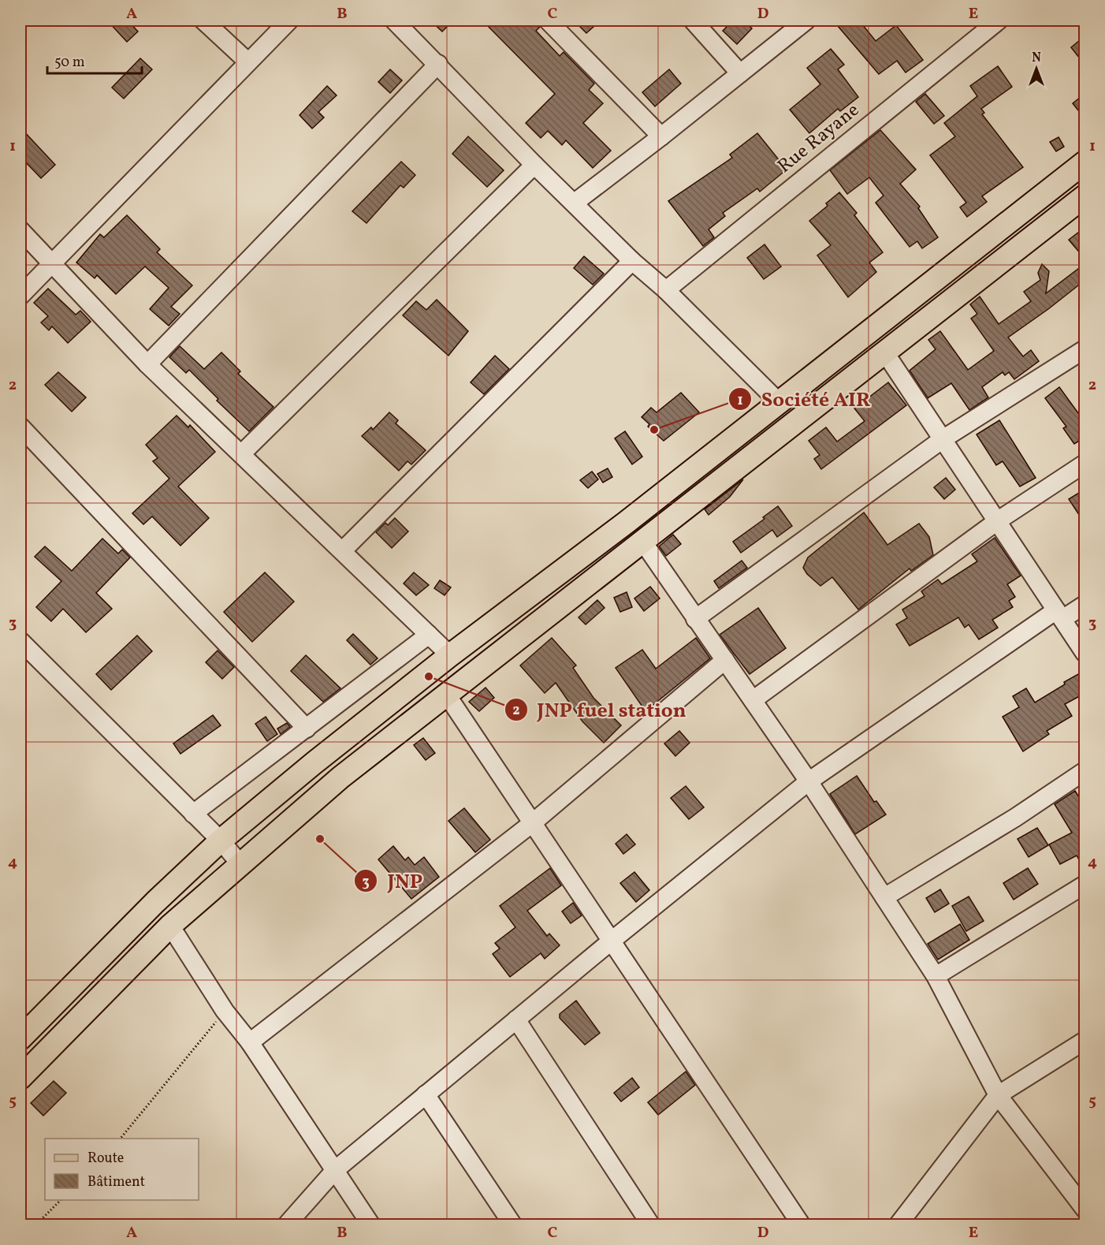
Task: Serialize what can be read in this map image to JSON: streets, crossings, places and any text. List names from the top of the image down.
{
  "streets": {
    "street": ["Rue Rayane"]
  },
  "places": ["Société AIR", "JNP fuel station", "JNP"],
  "legend": ["Route", "Bâtiment"],
  "scale_bar": "50 m",
  "north": "top",
  "grid": {
    "columns": [
      "A",
      "B",
      "C",
      "D",
      "E"
    ],
    "rows": [
      "1",
      "2",
      "3",
      "4",
      "5"
    ]
  }
}
